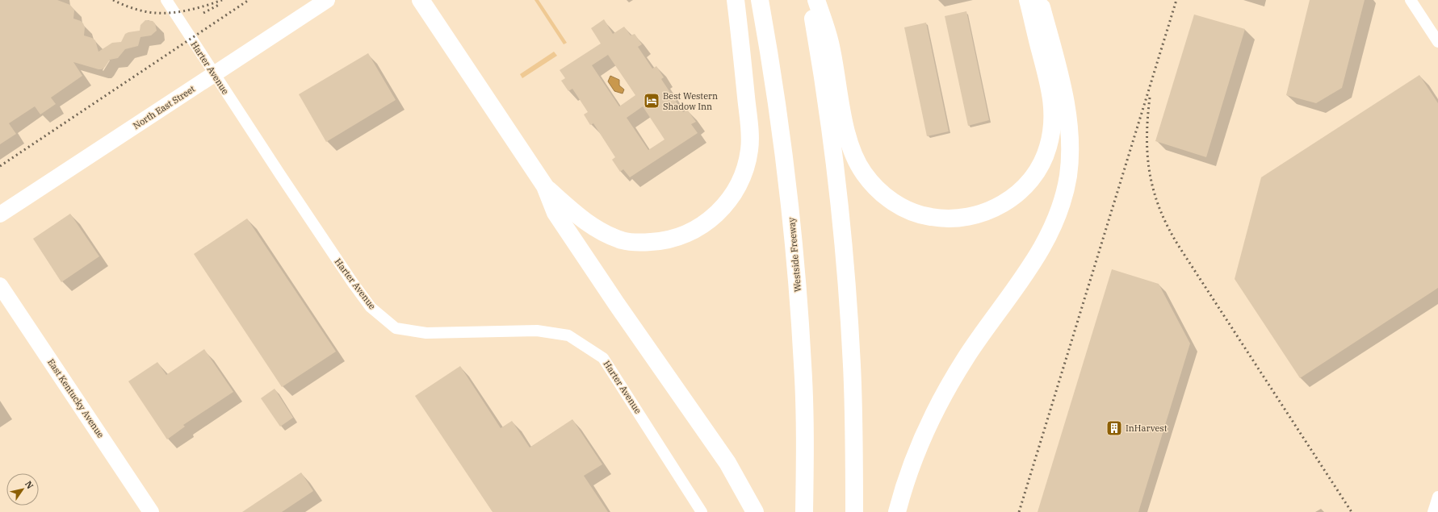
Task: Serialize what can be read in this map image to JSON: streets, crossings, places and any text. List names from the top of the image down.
{
  "streets": {
    "highway": ["Westside Freeway"],
    "main road": ["North East Street", "East Kentucky Avenue"],
    "street": ["Harter Avenue"]
  },
  "crossings": [
    ["Harter Avenue", "North East Street"]
  ],
  "places": {
    "hotel": ["Best Western Shadow Inn"],
    "building": ["InHarvest"]
  },
  "north": "top right"
}
